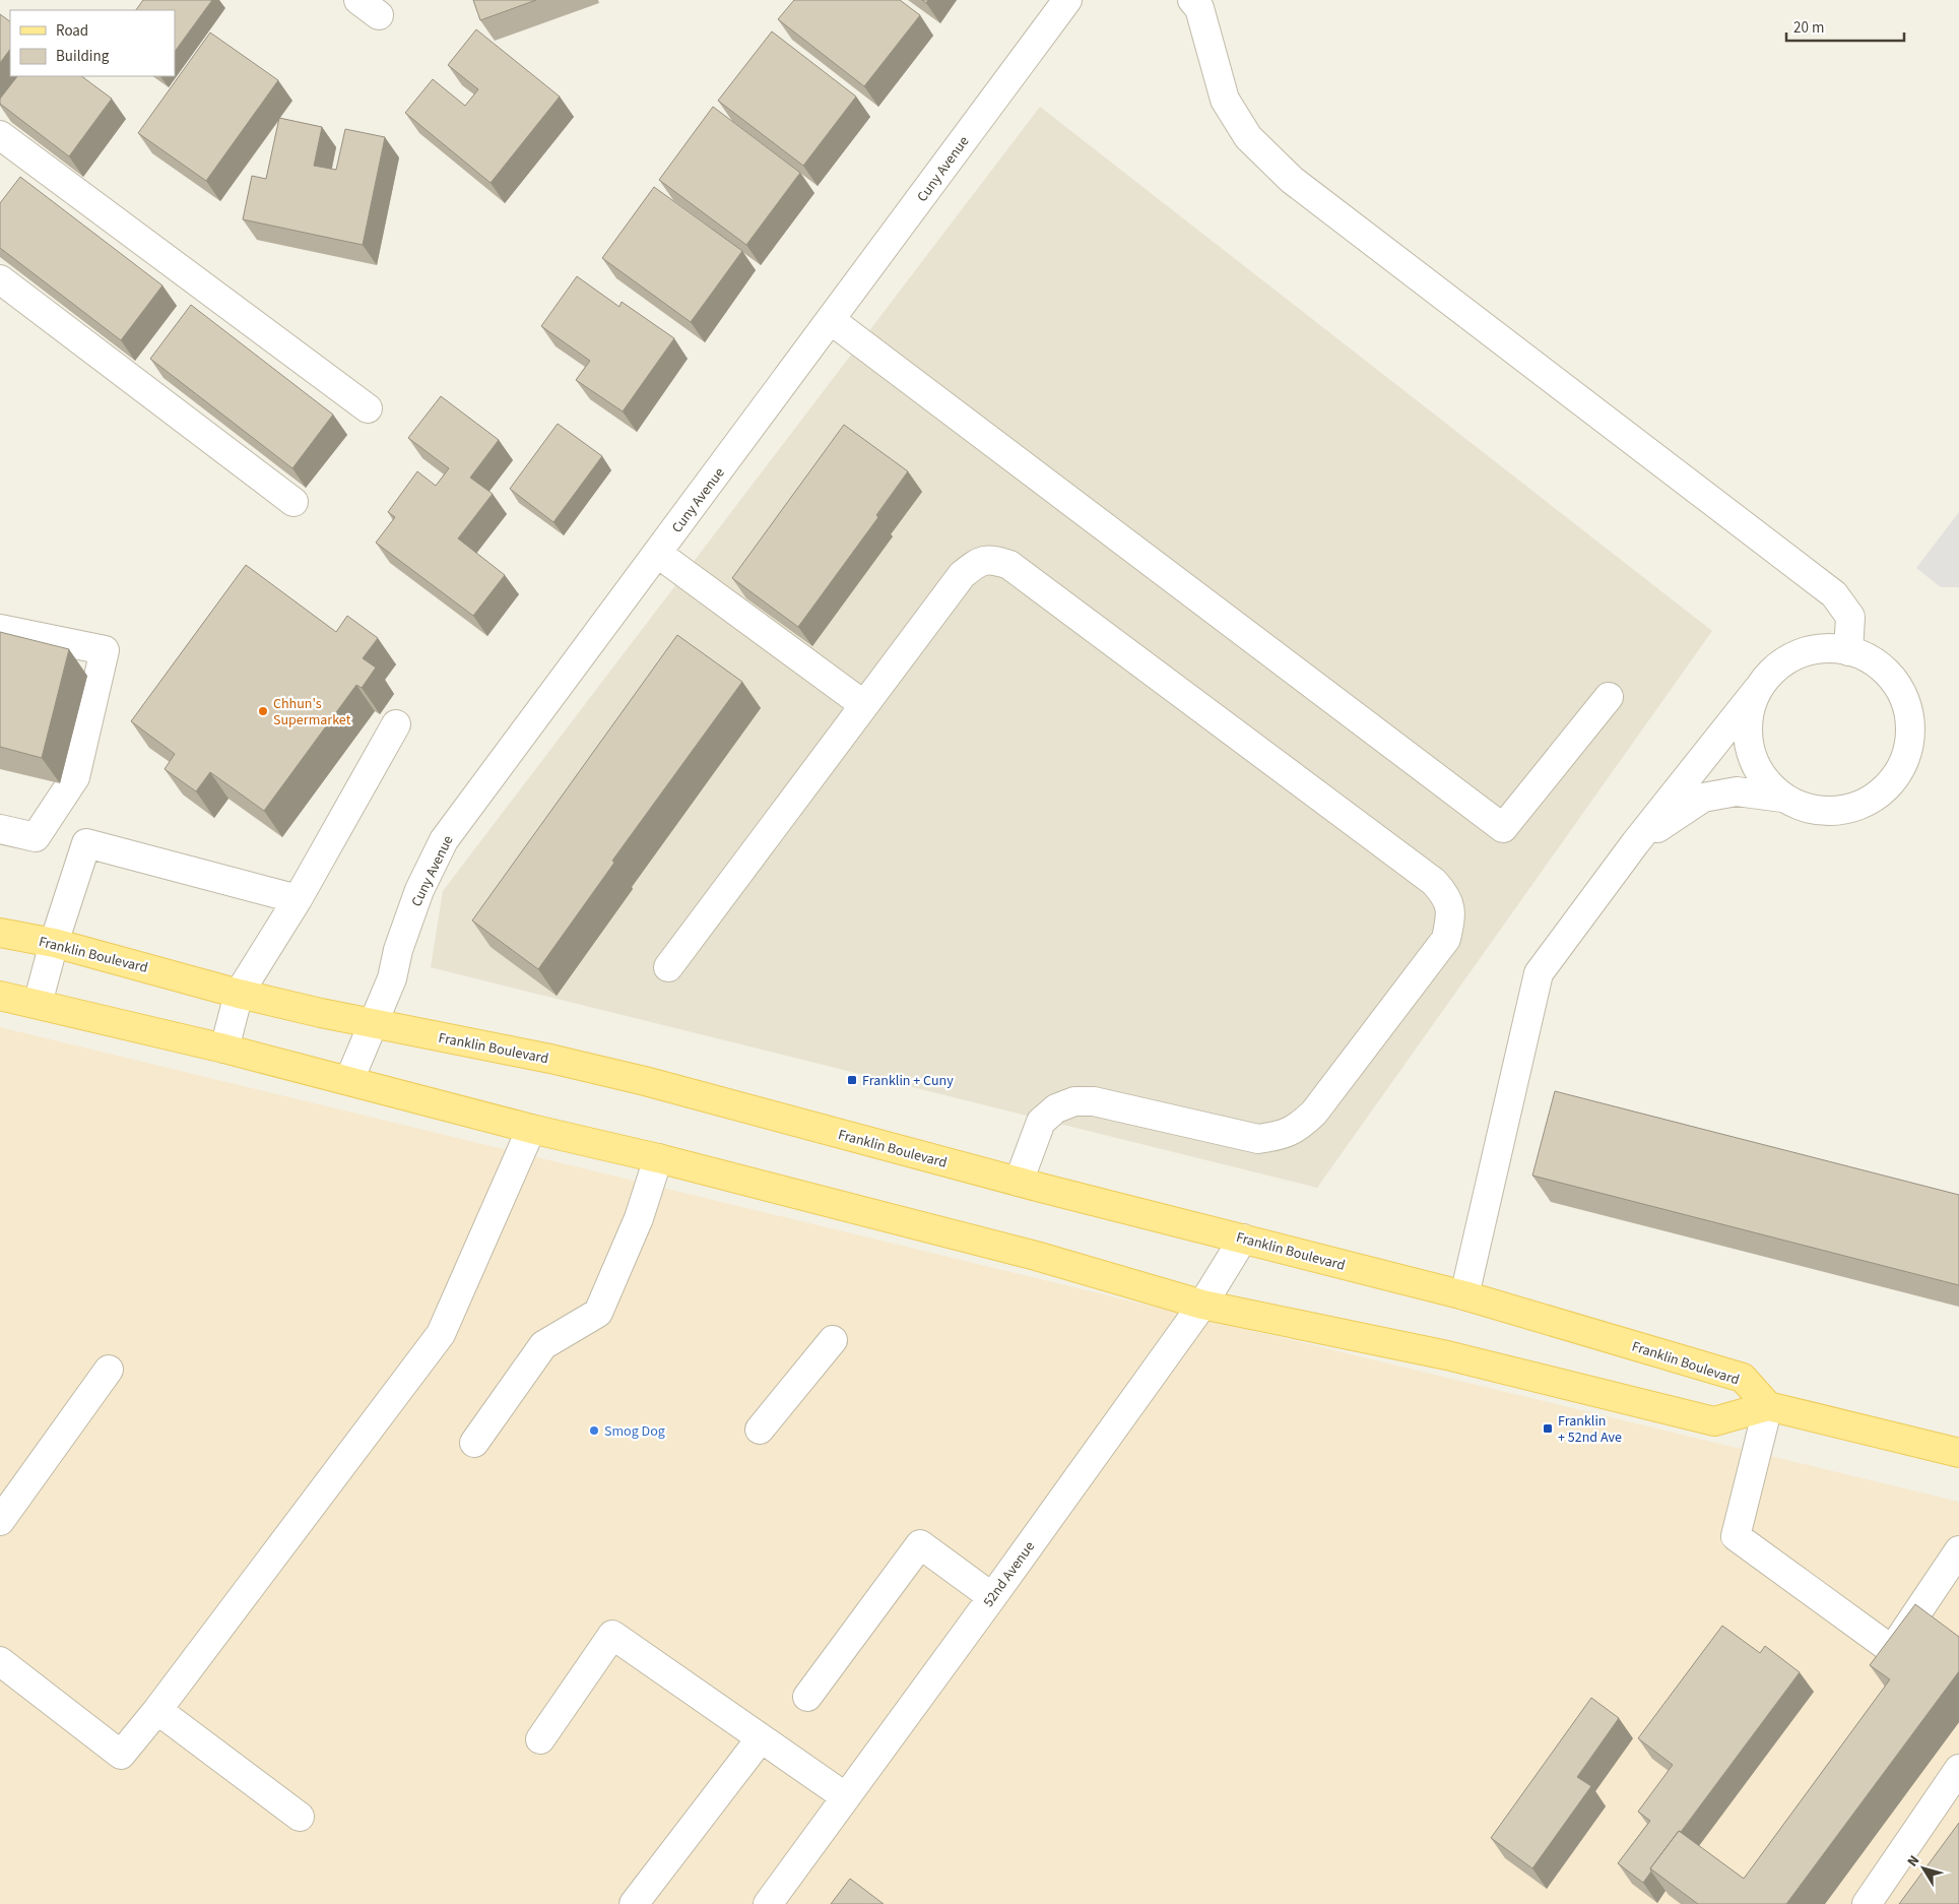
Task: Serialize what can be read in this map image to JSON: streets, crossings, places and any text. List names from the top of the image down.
{
  "streets": {
    "main road": ["Franklin Boulevard"],
    "street": ["Cuny Avenue", "52nd Avenue"]
  },
  "crossings": [
    ["Cuny Avenue", "Franklin Boulevard"],
    ["Franklin Boulevard", "52nd Avenue"]
  ],
  "places": {
    "other": ["Chhun's Supermarket", "Smog Dog"],
    "transit": ["Franklin + Cuny", "Franklin + 52nd Ave"]
  },
  "legend": ["Road", "Building"],
  "scale_bar": "20 m",
  "north": "top left"
}
